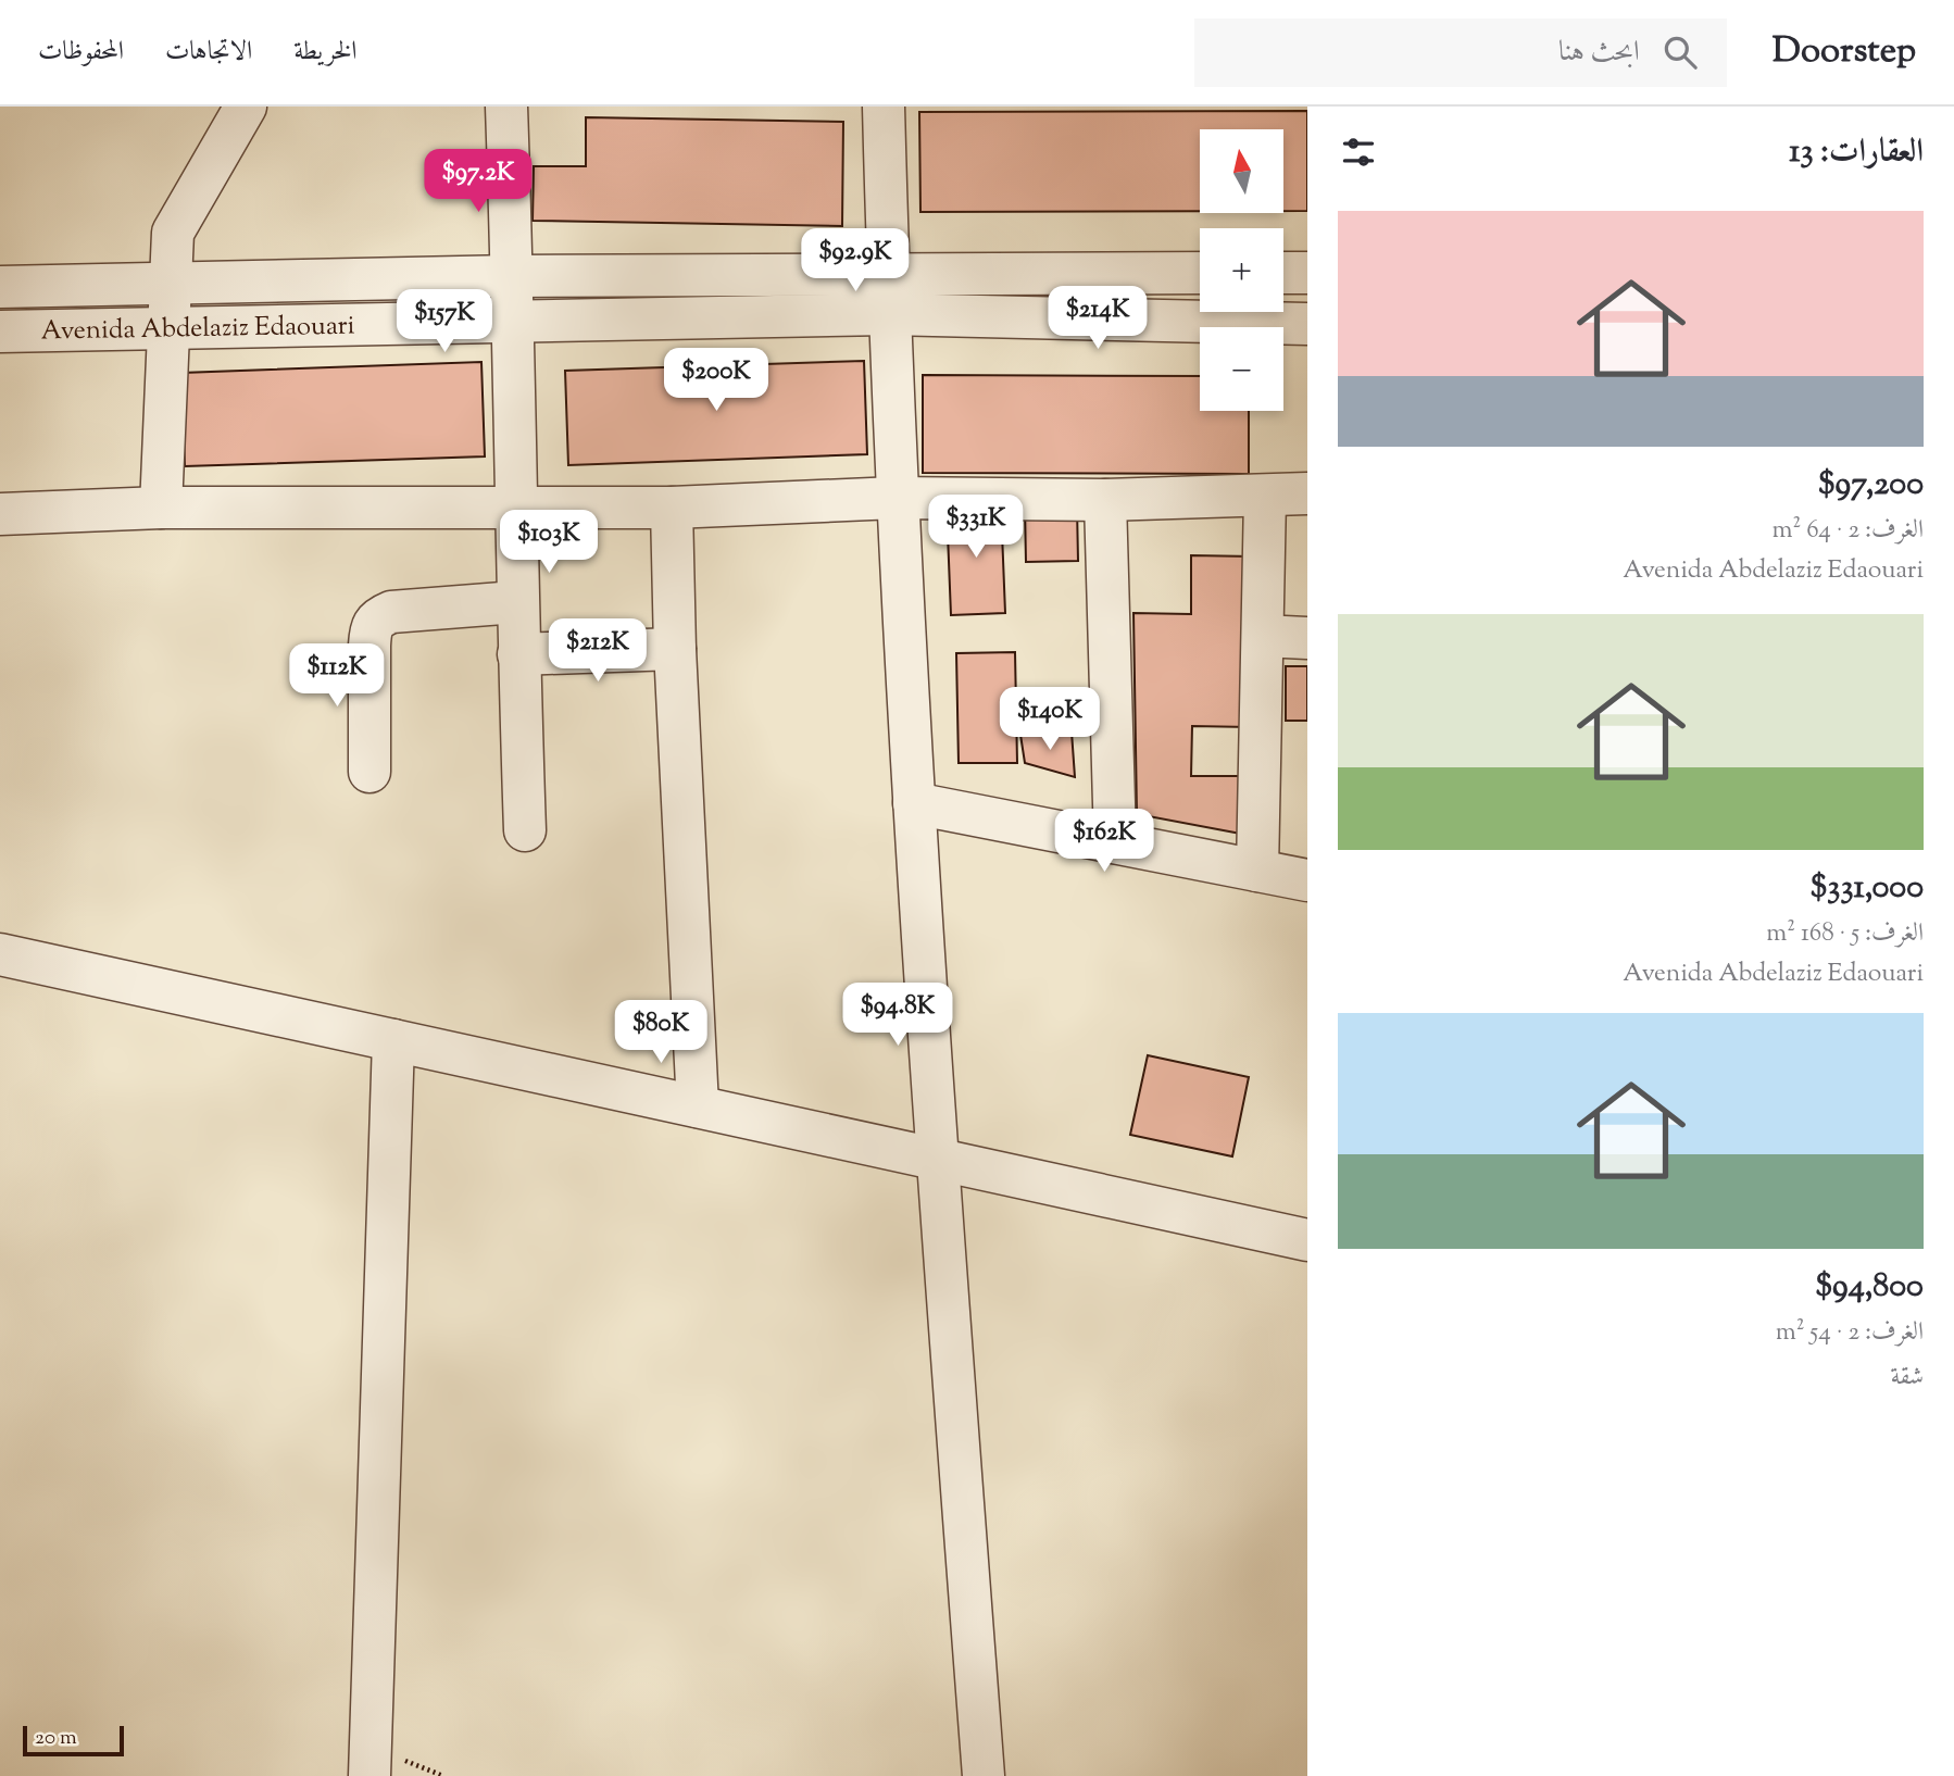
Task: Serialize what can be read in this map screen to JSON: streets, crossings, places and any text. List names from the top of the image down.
{
  "streets": {
    "street": ["Avenida Abdelaziz Edaouari"]
  },
  "scale_bar": "20 m",
  "north": "top",
  "page": {
    "header": "Doorstep",
    "search": "ابحث هنا",
    "nav": ["الخريطة", "الاتجاهات", "المحفوظات"],
    "heading": "العقارات: 13",
    "map_buttons": ["+", "−"],
    "price": [
      "$97.2K",
      "$92.9K",
      "$214K",
      "$157K",
      "$200K",
      "$331K",
      "$103K",
      "$212K",
      "$112K",
      "$140K",
      "$162K",
      "$94.8K",
      "$80K"
    ],
    "list": [
      {
        "name": "$97,200",
        "note": "الغرف: 2 · 64 m² · Avenida Abdelaziz Edaouari"
      },
      {
        "name": "$331,000",
        "note": "الغرف: 5 · 168 m² · Avenida Abdelaziz Edaouari"
      },
      {
        "name": "$94,800",
        "note": "الغرف: 2 · 54 m² · شقة"
      }
    ],
    "scale": "20 m"
  }
}
